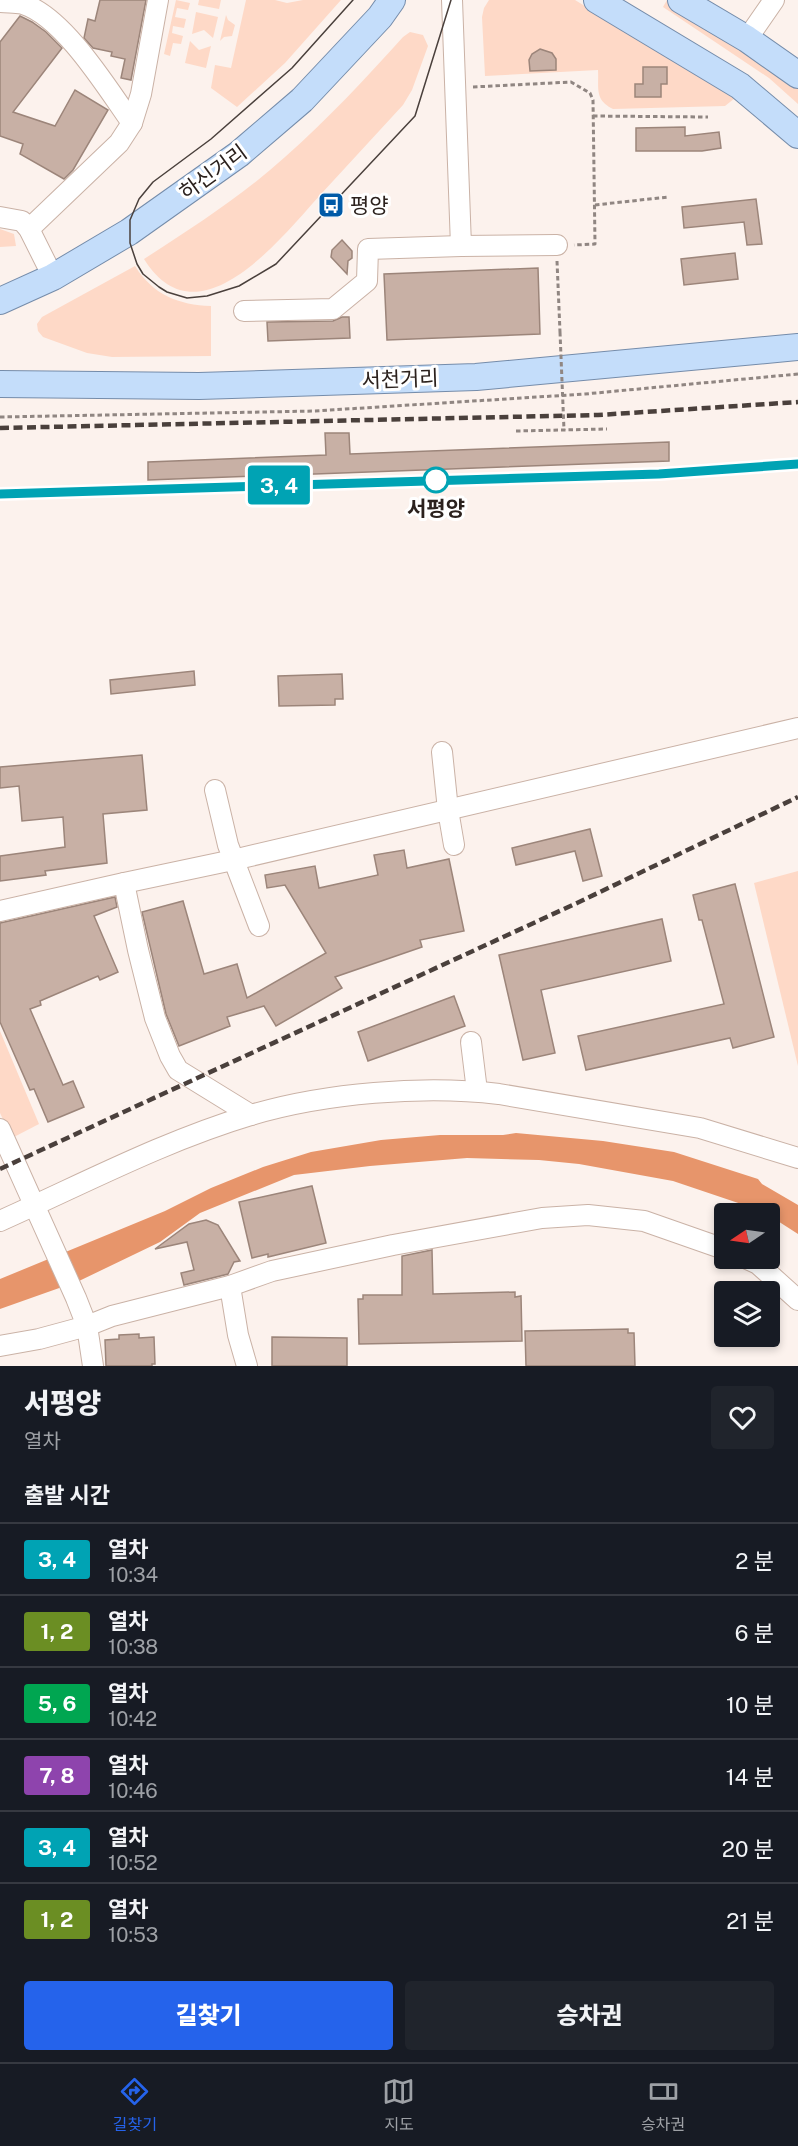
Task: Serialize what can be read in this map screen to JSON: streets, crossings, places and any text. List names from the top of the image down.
{
  "streets": {
    "main road": ["하신거리", "서천거리"]
  },
  "places": {
    "bus stop": ["평양"],
    "other": ["서평양"]
  },
  "north": "left",
  "page": {
    "on_map": "3, 4",
    "heading": [
      ["서평양", "열차"],
      "출발 시간"
    ],
    "list": [
      {
        "mark": "3, 4",
        "name": "열차",
        "note": "10:34",
        "value": "2 분"
      },
      {
        "mark": "1, 2",
        "name": "열차",
        "note": "10:38",
        "value": "6 분"
      },
      {
        "mark": "5, 6",
        "name": "열차",
        "note": "10:42",
        "value": "10 분"
      },
      {
        "mark": "7, 8",
        "name": "열차",
        "note": "10:46",
        "value": "14 분"
      },
      {
        "mark": "3, 4",
        "name": "열차",
        "note": "10:52",
        "value": "20 분"
      },
      {
        "mark": "1, 2",
        "name": "열차",
        "note": "10:53",
        "value": "21 분"
      }
    ],
    "buttons": ["길찾기", "승차권"],
    "tabs": ["길찾기", "지도", "승차권"]
  }
}
